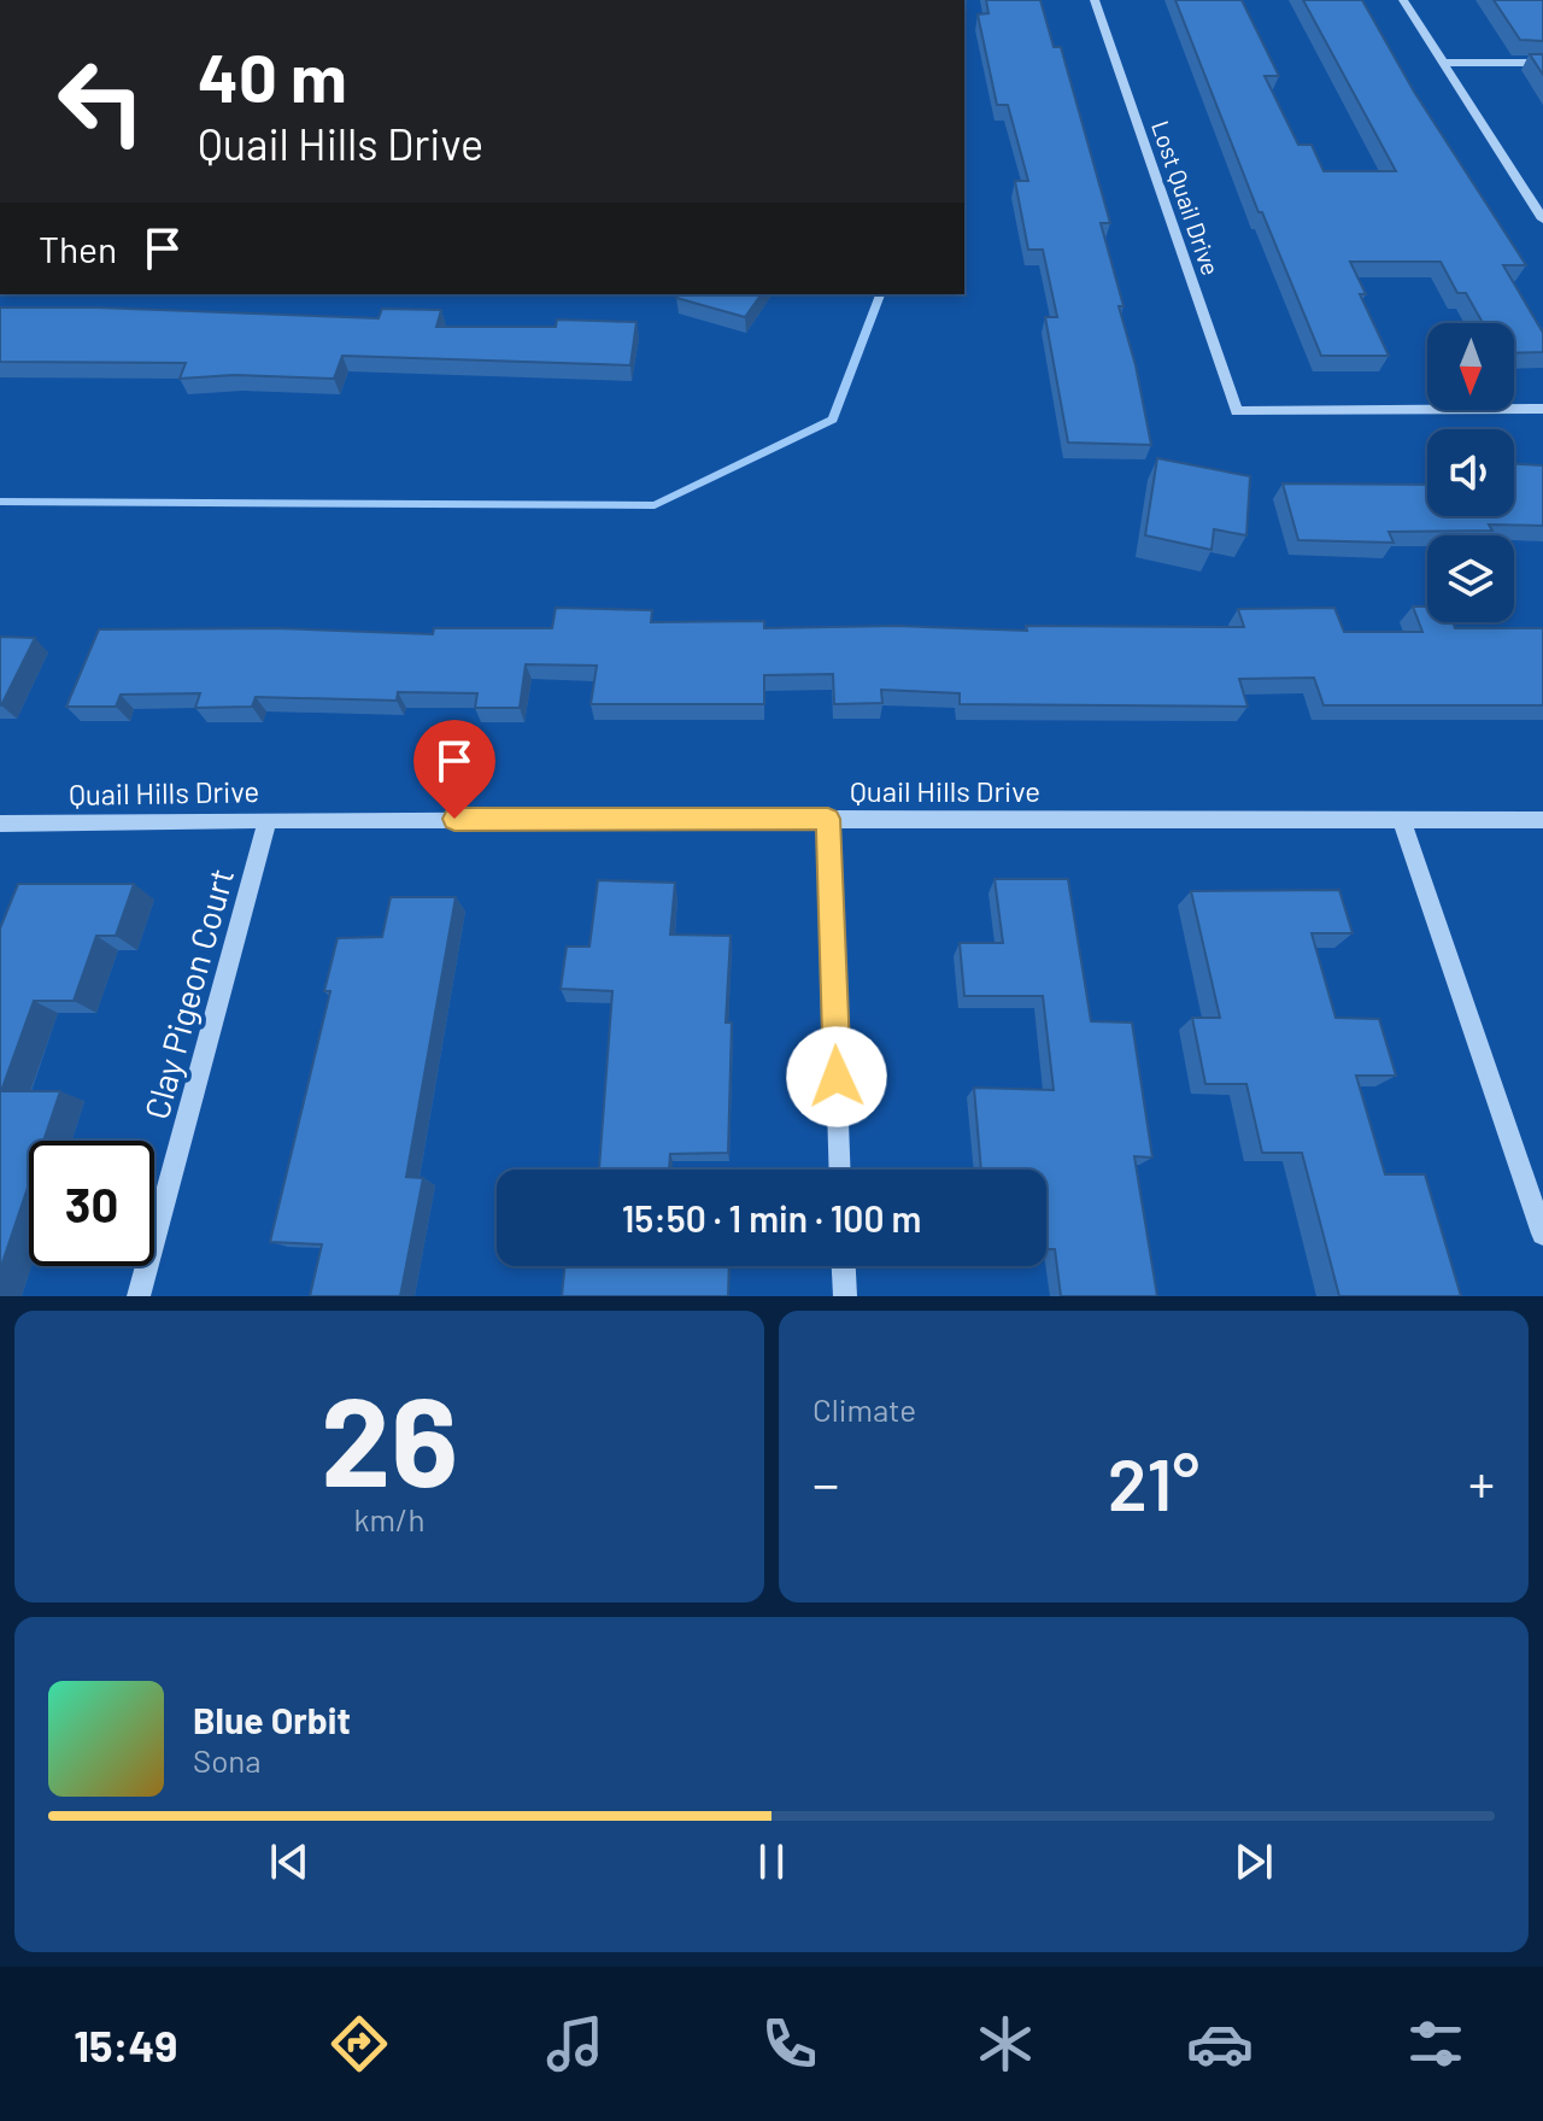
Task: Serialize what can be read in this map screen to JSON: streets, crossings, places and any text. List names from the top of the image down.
{
  "streets": {
    "street": ["Lost Quail Drive", "Quail Hills Drive", "Clay Pigeon Court"]
  },
  "crossings": [
    ["Quail Hills Drive", "Clay Pigeon Court"]
  ],
  "north": "bottom",
  "page": {
    "turn": ["40 m", "Quail Hills Drive"],
    "then": "Then",
    "limit": "30",
    "trip": "15:50 · 1 min · 100 m",
    "tile": [
      ["26", "km/h"],
      "Climate"
    ],
    "heat": ["−", "21°", "+"],
    "song": ["Blue Orbit", "Sona"],
    "tabs": "15:49"
  }
}
